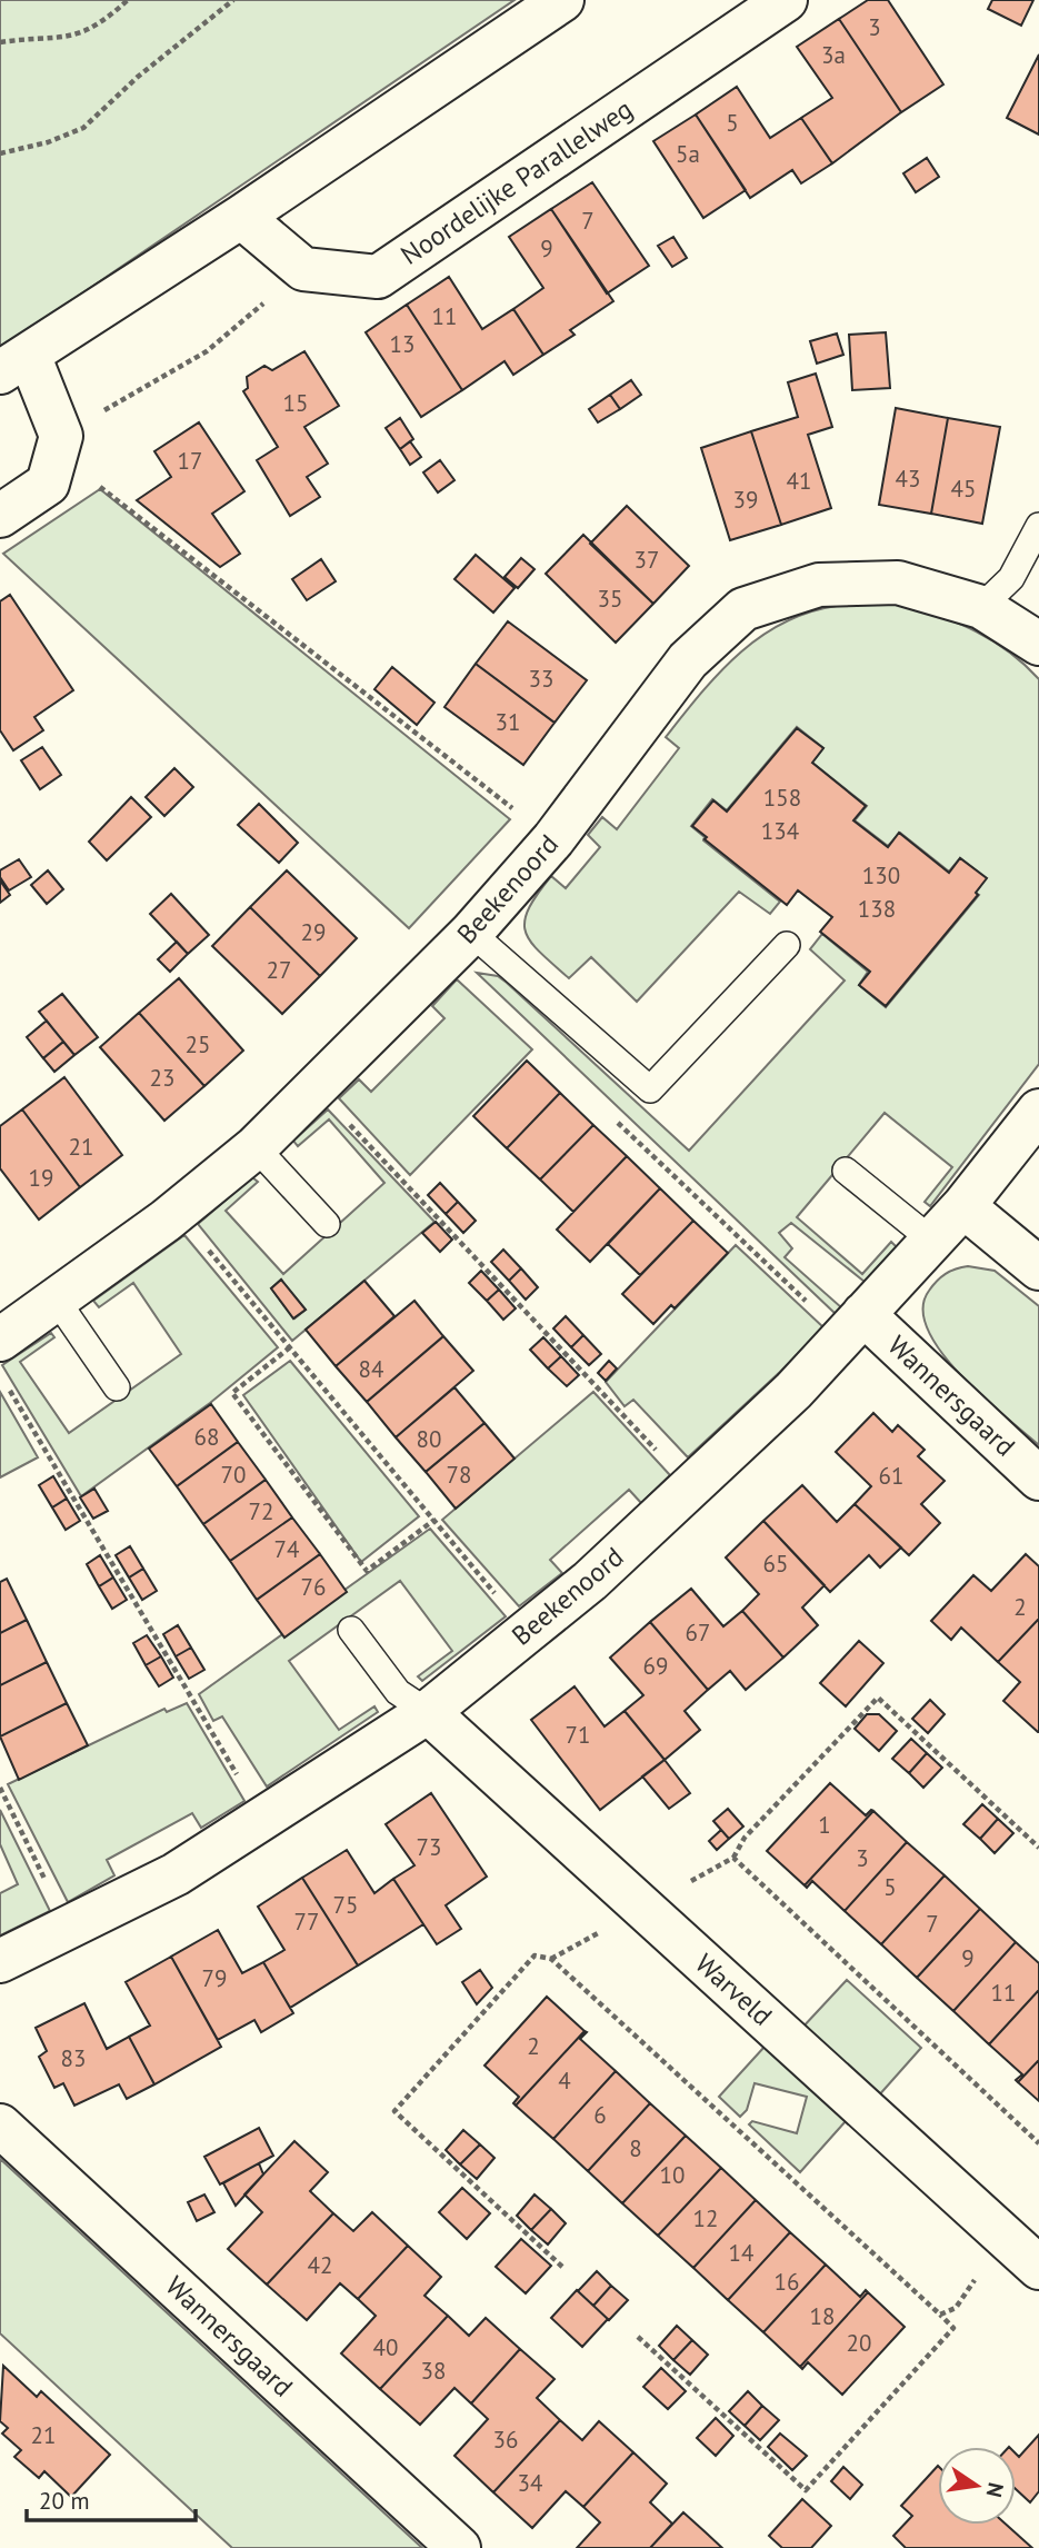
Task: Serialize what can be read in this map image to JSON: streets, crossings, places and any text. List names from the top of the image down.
{
  "streets": {
    "street": [
      "Noordelijke Parallelweg",
      "Beekenoord",
      "Wannersgaard",
      "Warveld"
    ]
  },
  "crossings": [
    ["Beekenoord", "Wannersgaard"],
    ["Beekenoord", "Warveld"]
  ],
  "house_numbers": [
    "3",
    "3a",
    "5",
    "5a",
    "7",
    "9",
    "11",
    "13",
    "15",
    "17",
    "43",
    "41",
    "45",
    "39",
    "37",
    "35",
    "33",
    "31",
    "158",
    "134",
    "130",
    "138",
    "29",
    "27",
    "25",
    "23",
    "21",
    "19",
    "84",
    "68",
    "80",
    "70",
    "78",
    "61",
    "72",
    "74",
    "65",
    "76",
    "2",
    "67",
    "69",
    "71",
    "1",
    "73",
    "3",
    "5",
    "75",
    "77",
    "7",
    "9",
    "79",
    "11",
    "2",
    "83",
    "4",
    "6",
    "8",
    "10",
    "12",
    "14",
    "42",
    "16",
    "18",
    "20",
    "40",
    "38",
    "21",
    "36",
    "34"
  ],
  "scale_bar": "20 m",
  "north": "right"
}
